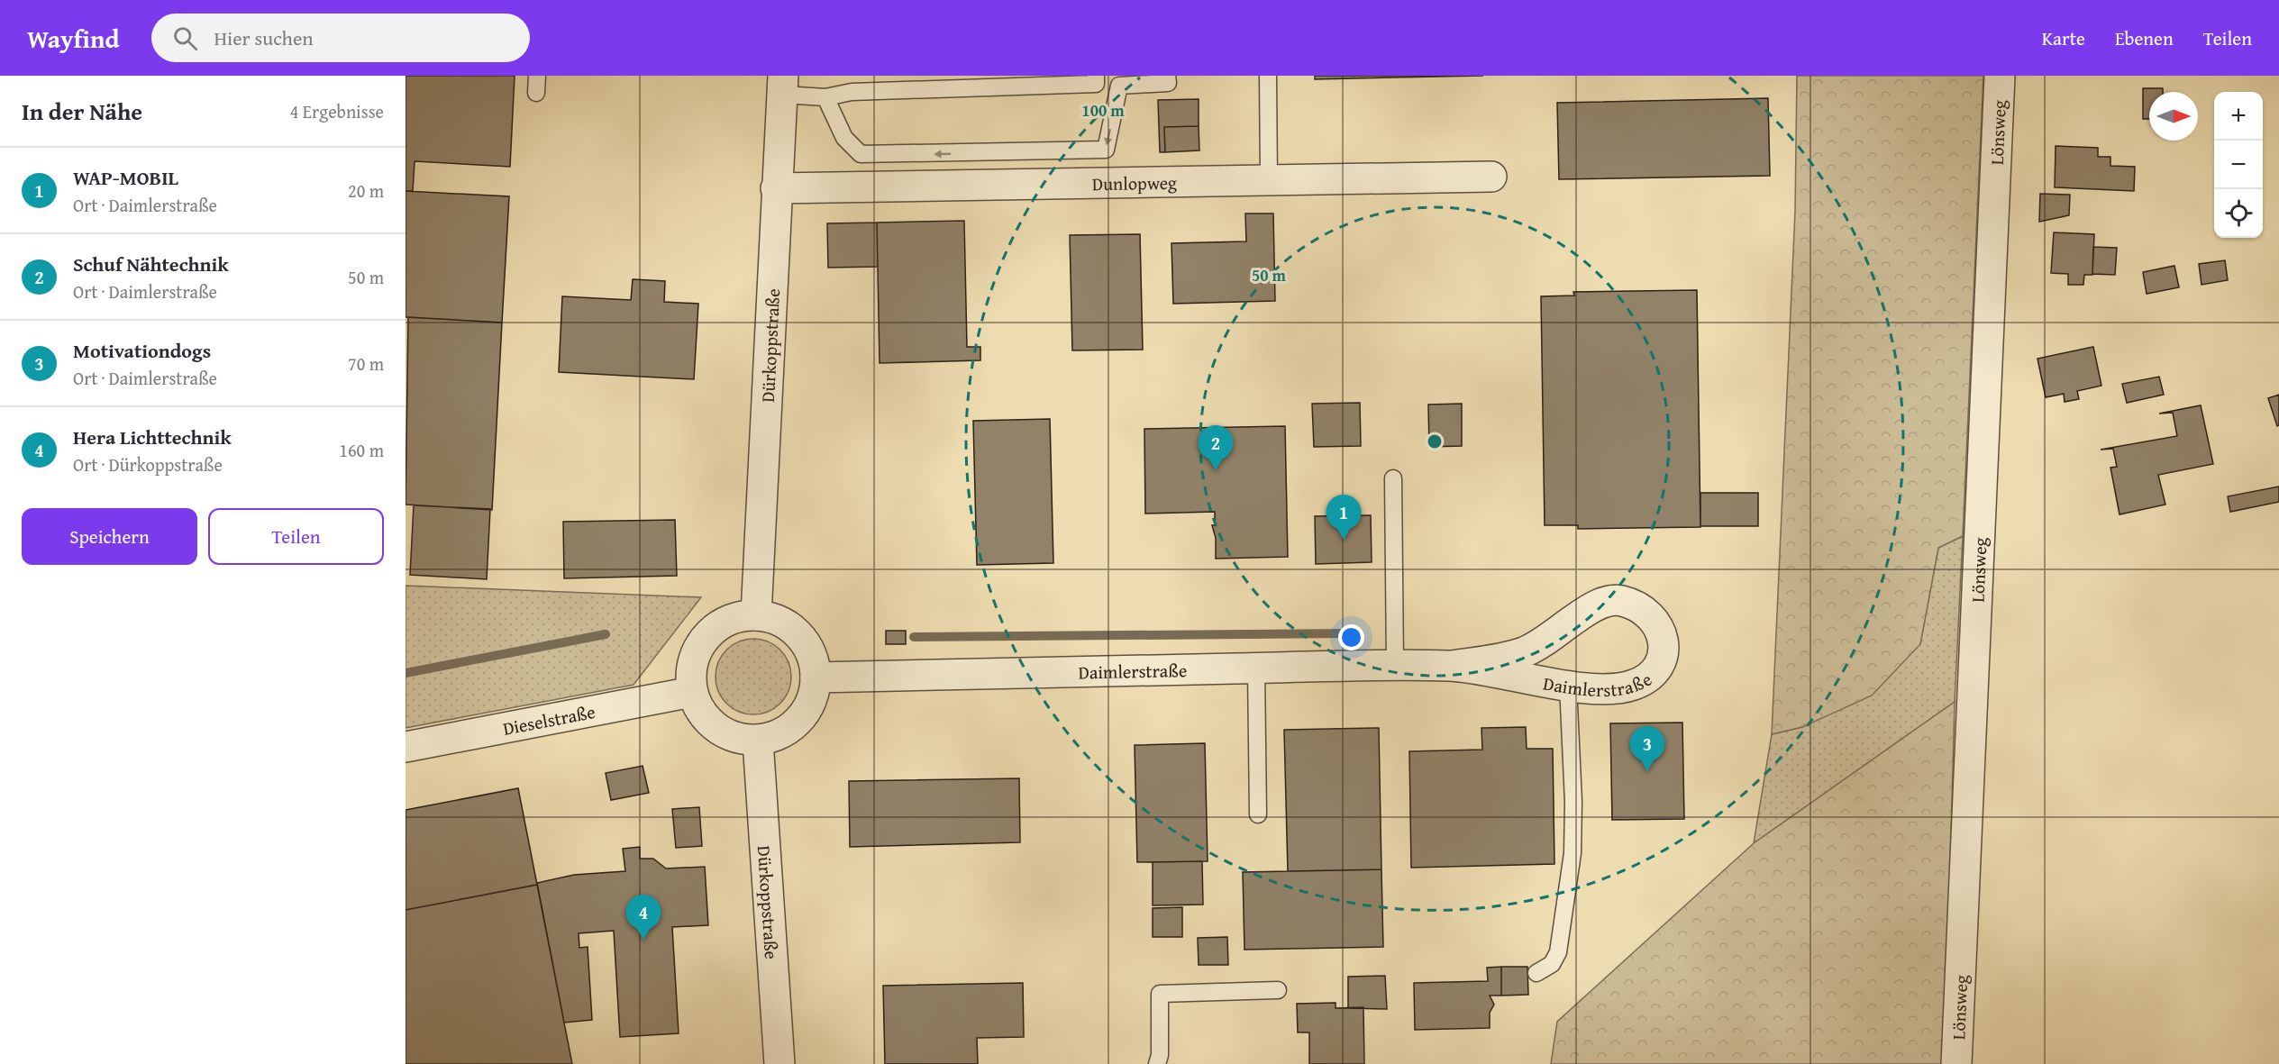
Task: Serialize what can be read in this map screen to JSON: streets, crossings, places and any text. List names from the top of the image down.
{
  "streets": {
    "street": [
      "Lönsweg",
      "Dunlopweg",
      "Dürkoppstraße",
      "Daimlerstraße",
      "Dieselstraße"
    ]
  },
  "crossings": [
    ["Dunlopweg", "Dürkoppstraße"],
    ["Dürkoppstraße", "Daimlerstraße"],
    ["Dürkoppstraße", "Dieselstraße"],
    ["Daimlerstraße", "Dieselstraße"]
  ],
  "north": "right",
  "page": {
    "header": "Wayfind",
    "search": "Hier suchen",
    "nav": ["Karte", "Ebenen", "Teilen"],
    "heading": ["In der Nähe", "4 Ergebnisse"],
    "map_buttons": ["+", "−"],
    "list": [
      {
        "mark": "1",
        "name": "WAP-MOBIL",
        "note": "Ort · Daimlerstraße",
        "value": "20 m"
      },
      {
        "mark": "2",
        "name": "Schuf Nähtechnik",
        "note": "Ort · Daimlerstraße",
        "value": "50 m"
      },
      {
        "mark": "3",
        "name": "Motivationdogs",
        "note": "Ort · Daimlerstraße",
        "value": "70 m"
      },
      {
        "mark": "4",
        "name": "Hera Lichttechnik",
        "note": "Ort · Dürkoppstraße",
        "value": "160 m"
      }
    ],
    "pins": [
      "2",
      "1",
      "3",
      "4"
    ],
    "buttons": ["Speichern", "Teilen"]
  },
  "rings": ["100 m", "50 m"]
}
